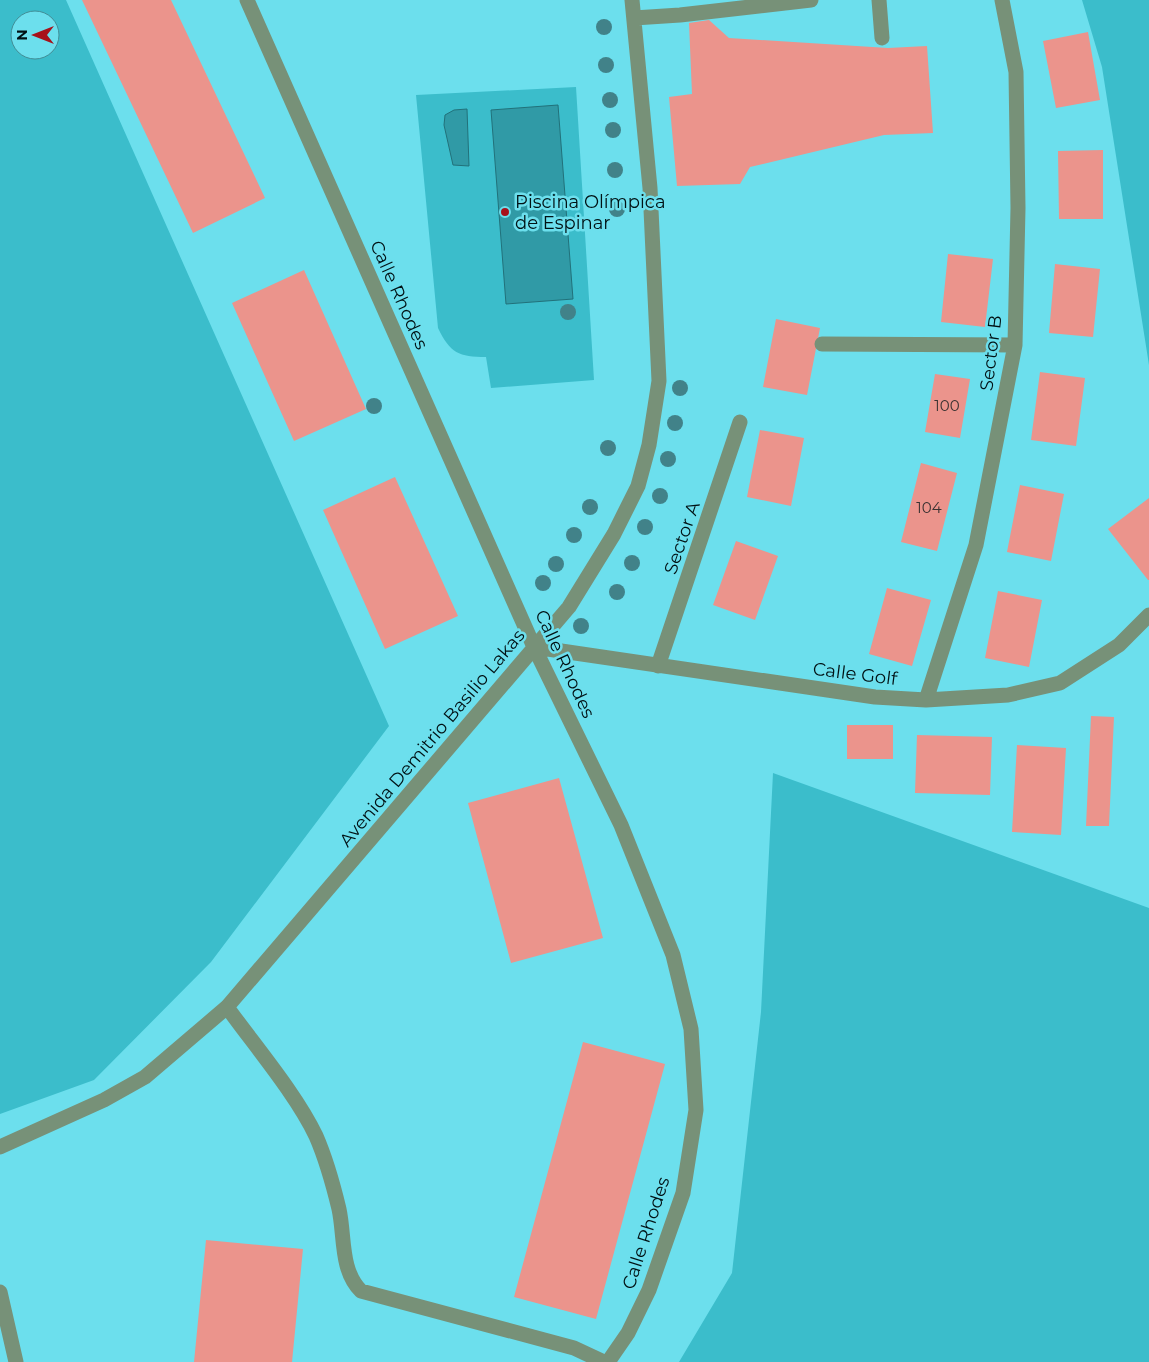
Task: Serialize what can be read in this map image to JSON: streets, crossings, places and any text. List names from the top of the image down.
{
  "streets": {
    "street": [
      "Calle Rhodes",
      "Sector B",
      "Sector A",
      "Calle Golf",
      "Avenida Demitrio Basilio Lakas"
    ]
  },
  "crossings": [
    ["Calle Rhodes", "Calle Golf"],
    ["Calle Rhodes", "Avenida Demitrio Basilio Lakas"],
    ["Sector B", "Calle Golf"],
    ["Sector A", "Calle Golf"],
    ["Calle Golf", "Avenida Demitrio Basilio Lakas"]
  ],
  "places": ["Piscina Olímpica de Espinar"],
  "house_numbers": ["100", "104"],
  "north": "left"
}
